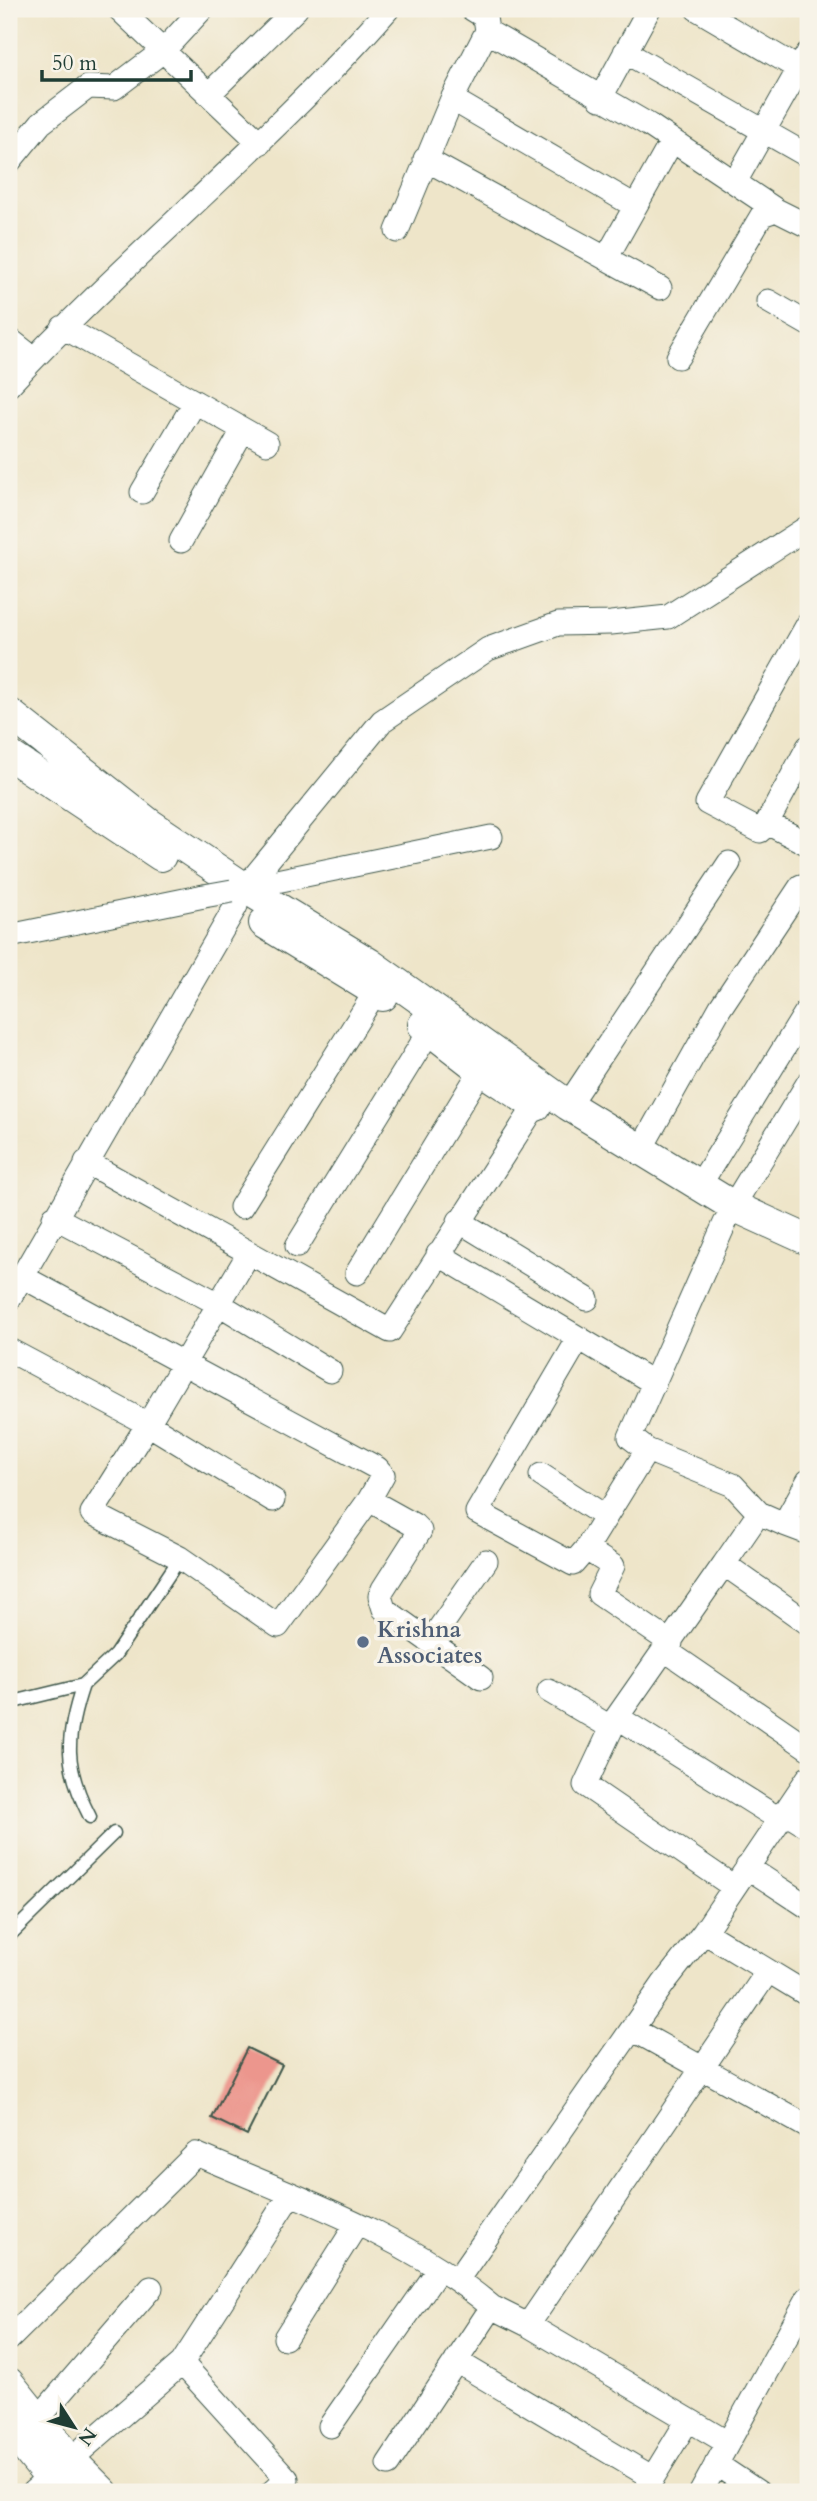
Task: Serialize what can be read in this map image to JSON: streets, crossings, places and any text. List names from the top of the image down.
{
  "places": ["Krishna Associates"],
  "scale_bar": "50 m",
  "north": "bottom right"
}
